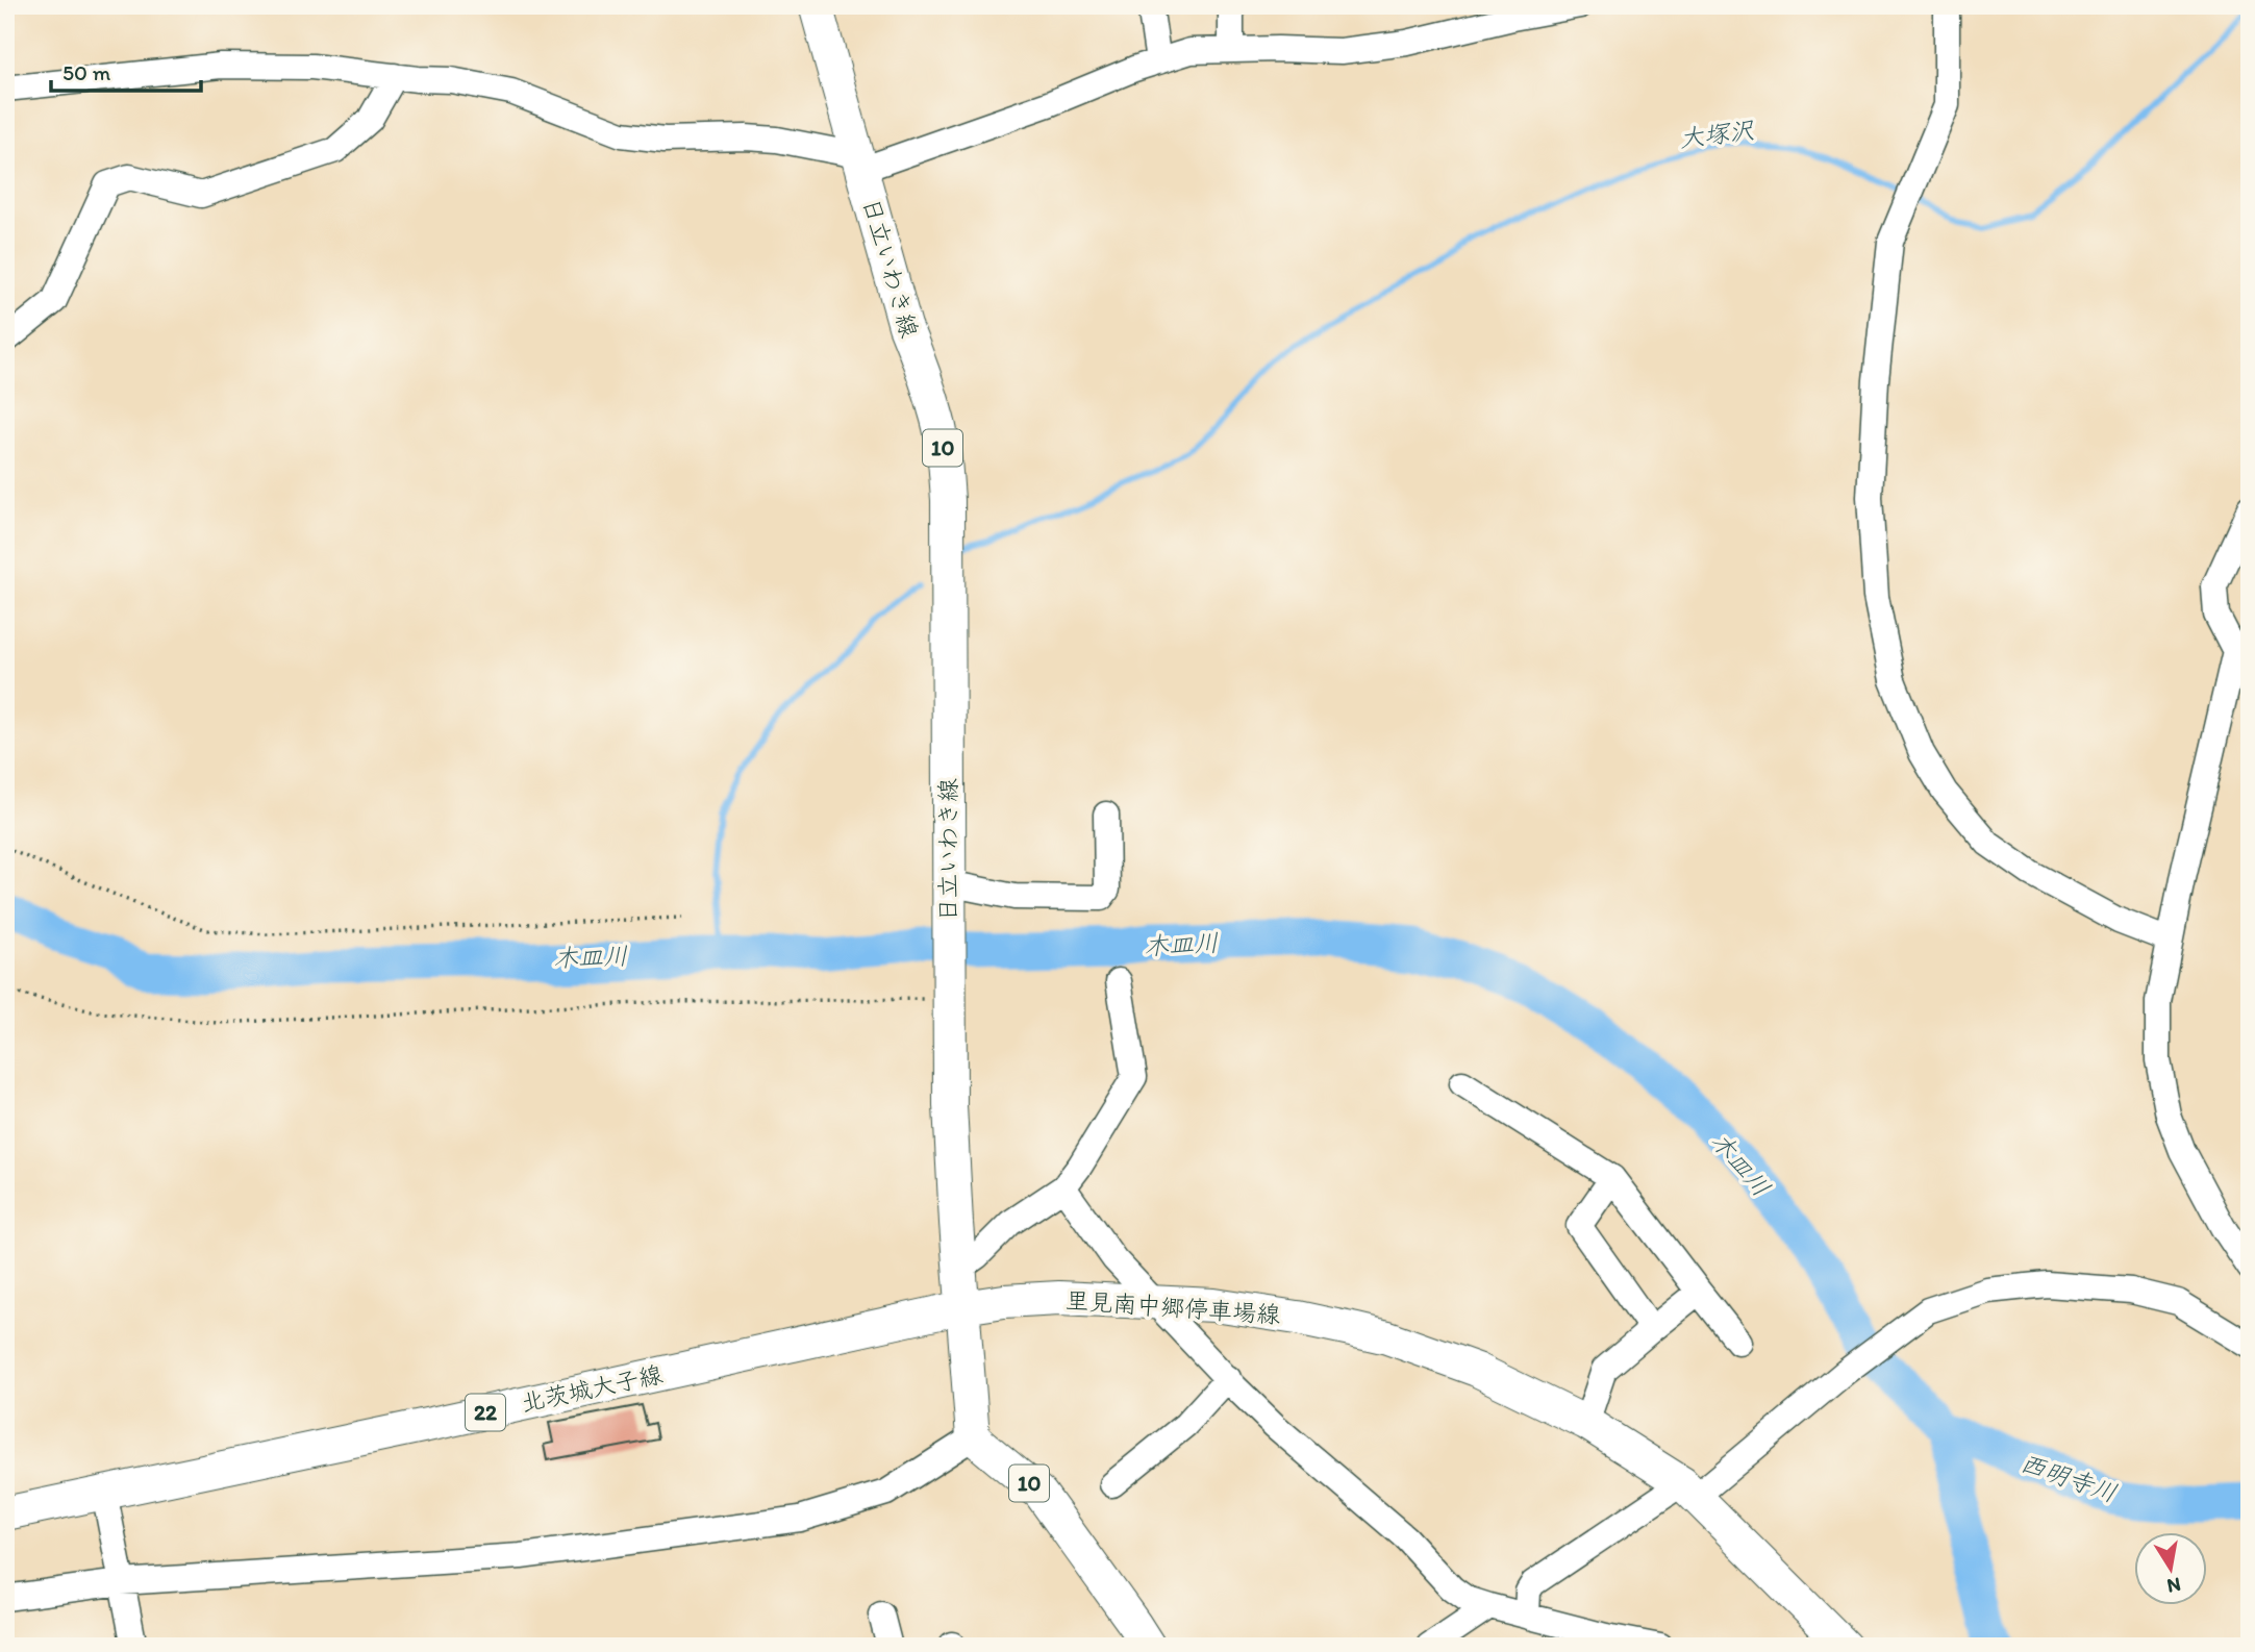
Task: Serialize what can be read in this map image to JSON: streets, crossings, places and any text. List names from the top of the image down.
{
  "streets": {
    "main road": [
      "日立いわき線",
      "10",
      "里見南中郷停車場線",
      "北茨城大子線",
      "22"
    ]
  },
  "crossings": [
    ["日立いわき線", "10"],
    ["日立いわき線", "里見南中郷停車場線"],
    ["日立いわき線", "北茨城大子線"],
    ["里見南中郷停車場線", "北茨城大子線"]
  ],
  "water": ["大塚沢", "木皿川", "西明寺川"],
  "scale_bar": "50 m",
  "north": "bottom"
}
